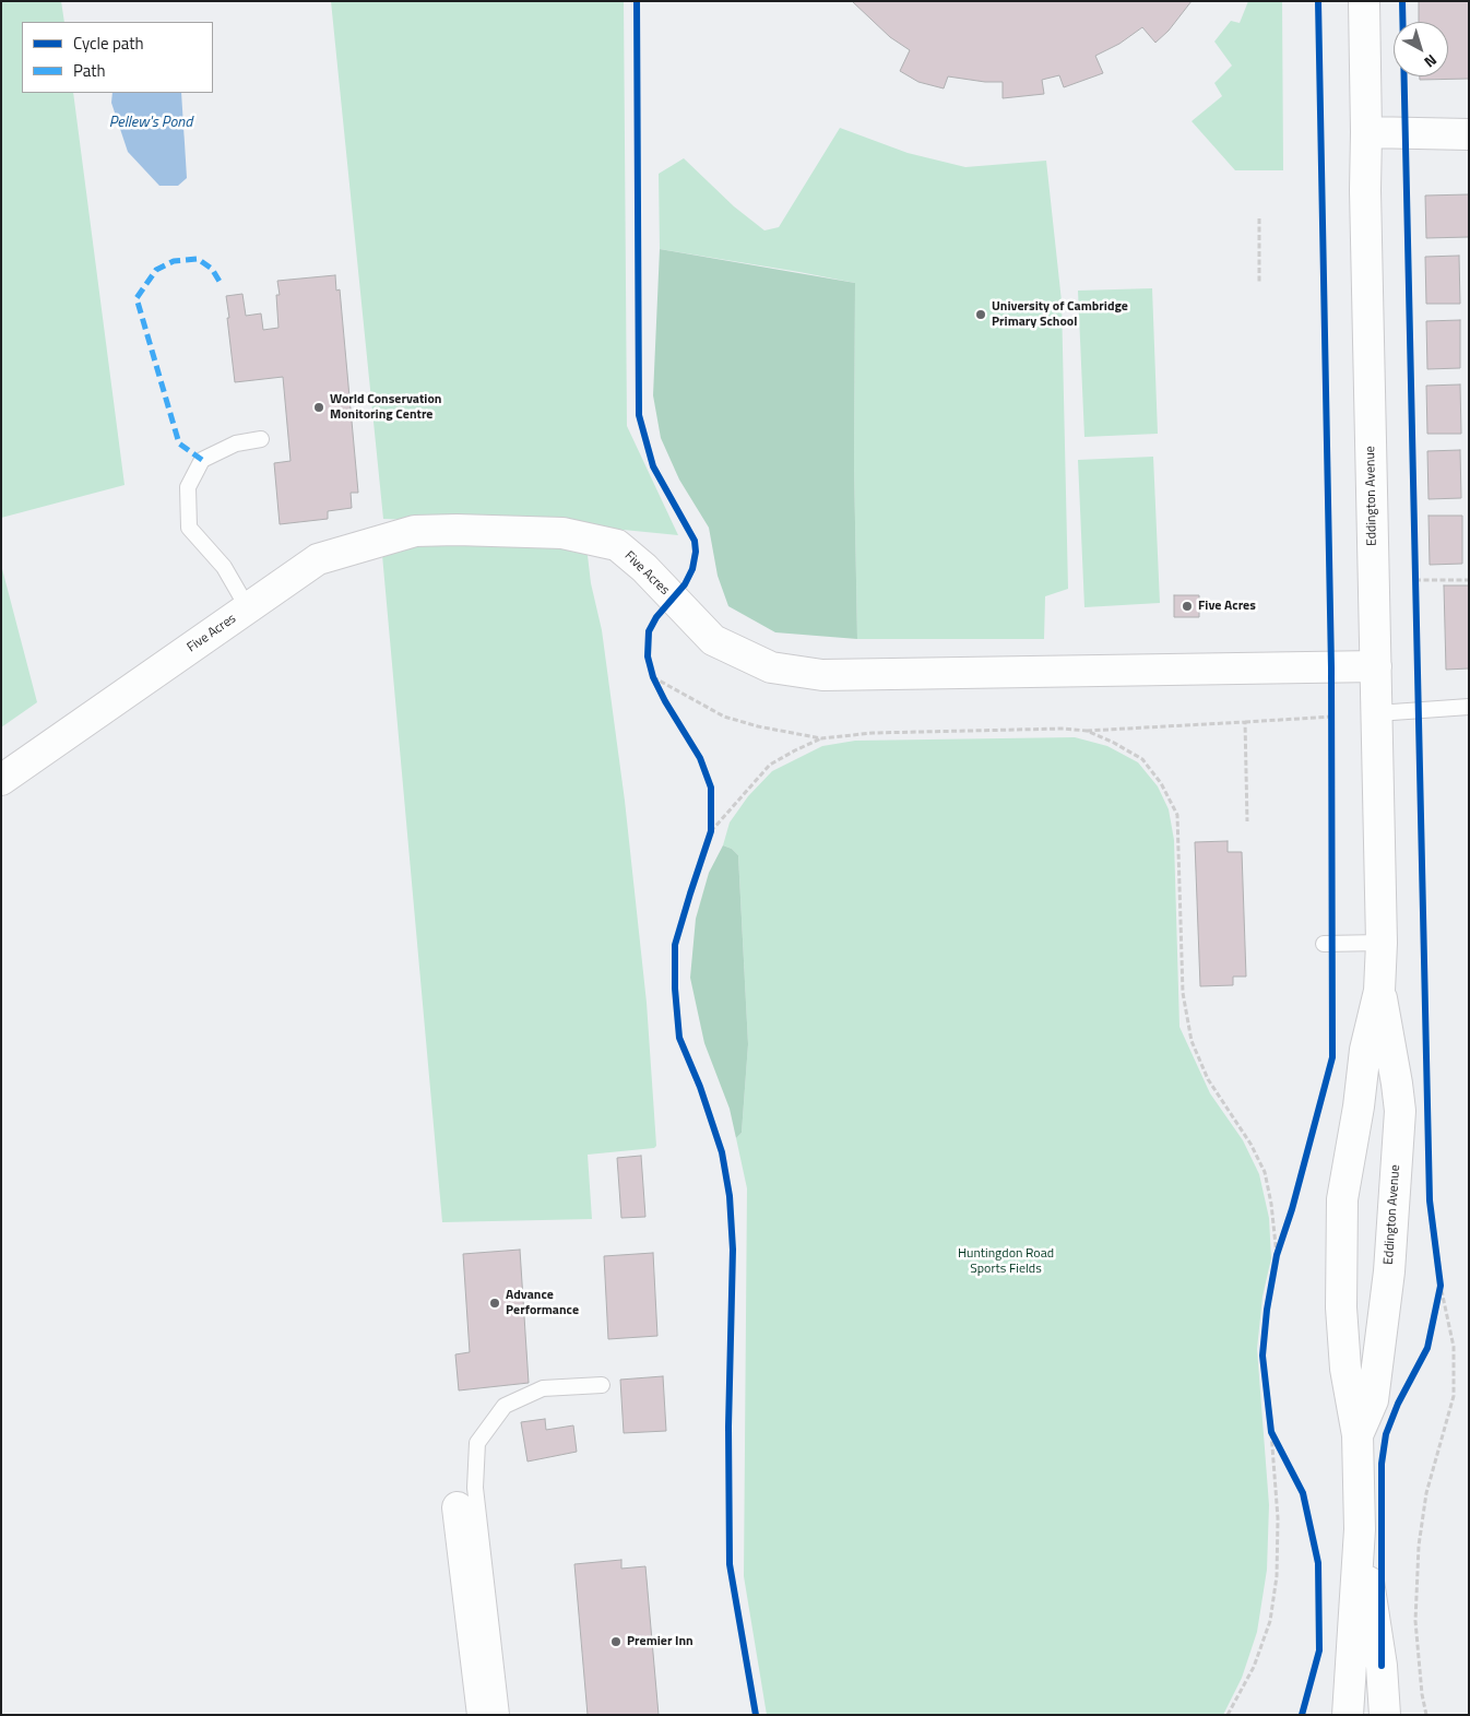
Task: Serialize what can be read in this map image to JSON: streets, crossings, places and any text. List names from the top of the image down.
{
  "streets": {
    "street": ["Eddington Avenue", "Five Acres"]
  },
  "crossings": [
    ["Eddington Avenue", "Five Acres"]
  ],
  "water": ["Pellew's Pond"],
  "parks": ["Huntingdon Road Sports Fields"],
  "places": [
    "University of Cambridge Primary School",
    "World Conservation Monitoring Centre",
    "Five Acres",
    "Advance Performance",
    "Premier Inn"
  ],
  "legend": ["Cycle path", "Path"],
  "north": "bottom right"
}
